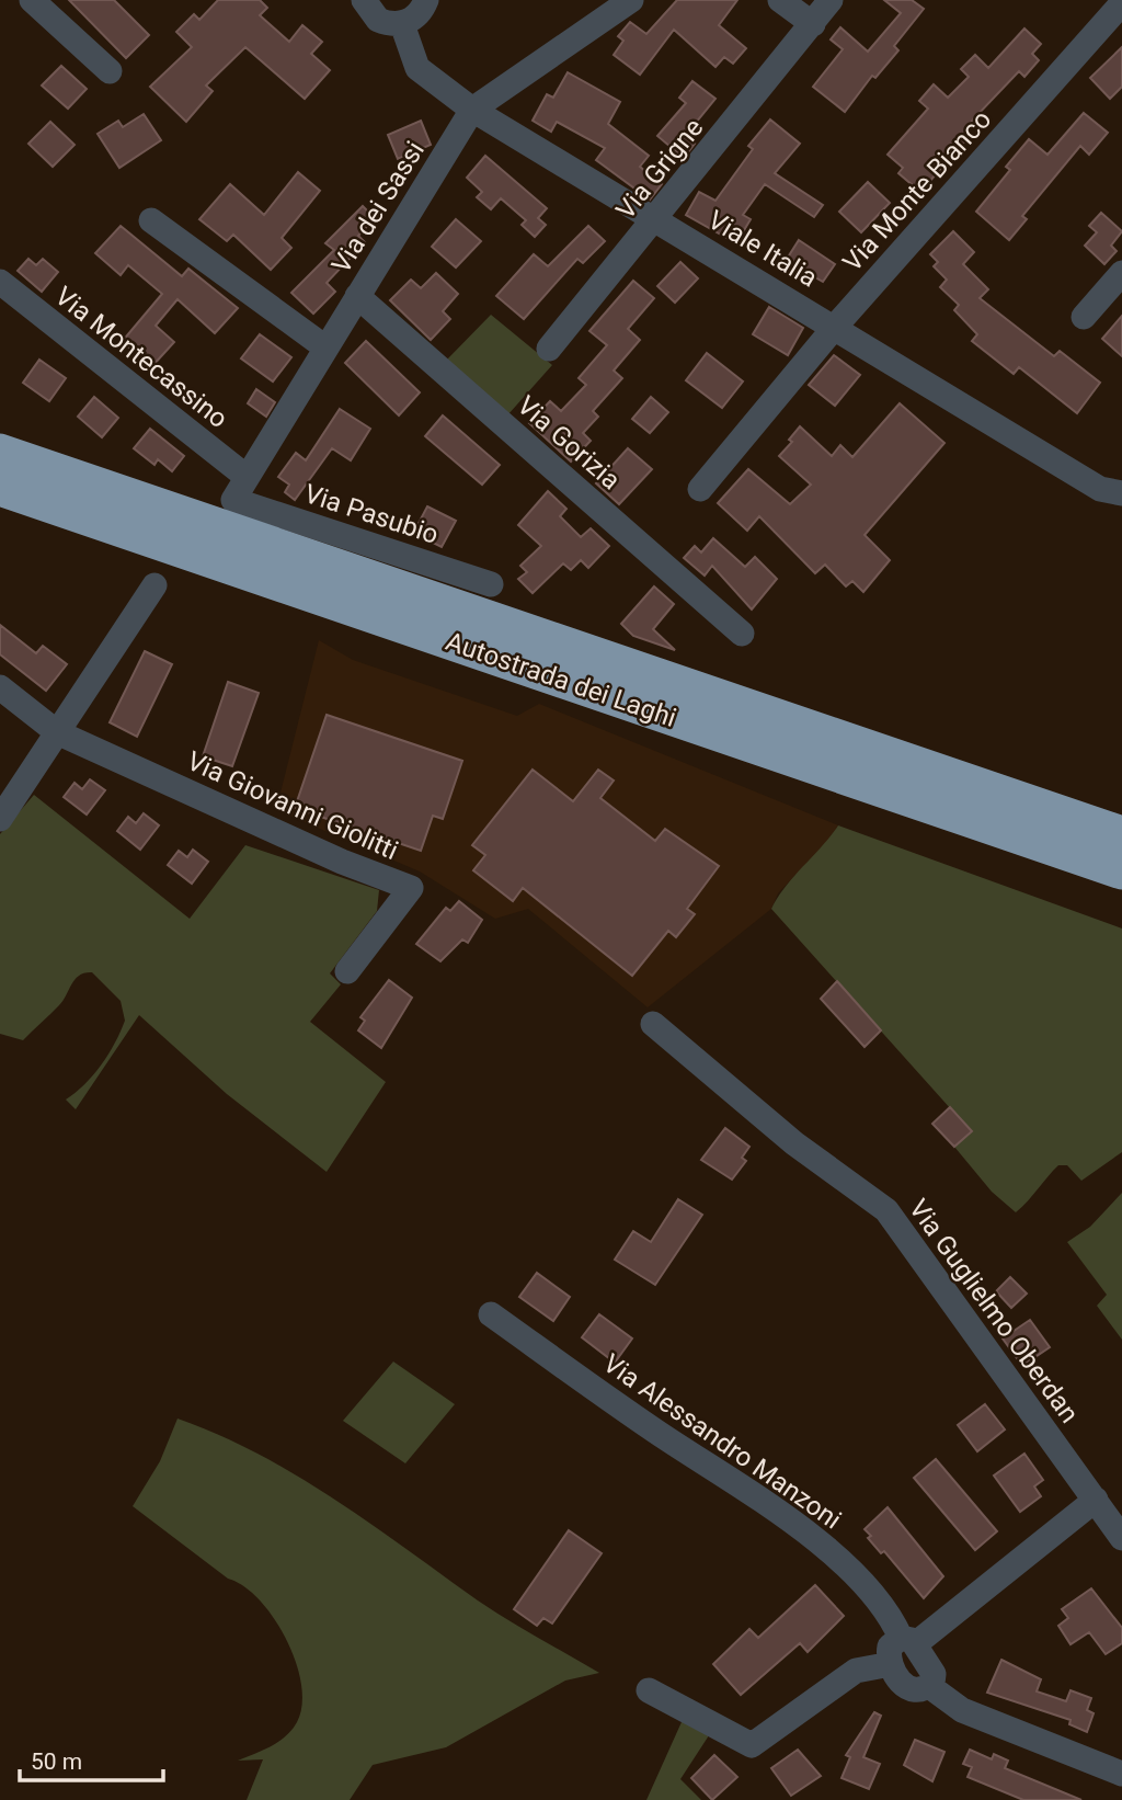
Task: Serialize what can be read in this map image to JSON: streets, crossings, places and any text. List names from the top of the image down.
{
  "streets": {
    "highway": ["Autostrada dei Laghi"],
    "street": [
      "Via Grigne",
      "Via Monte Bianco",
      "Via dei Sassi",
      "Viale Italia",
      "Via Montecassino",
      "Via Gorizia",
      "Via Pasubio",
      "Via Giovanni Giolitti",
      "Via Guglielmo Oberdan",
      "Via Alessandro Manzoni"
    ]
  },
  "crossings": [
    ["Via Grigne", "Viale Italia"],
    ["Via Monte Bianco", "Viale Italia"],
    ["Via dei Sassi", "Viale Italia"],
    ["Via dei Sassi", "Via Montecassino"],
    ["Via dei Sassi", "Via Gorizia"],
    ["Via dei Sassi", "Via Pasubio"]
  ],
  "scale_bar": "50 m"
}
